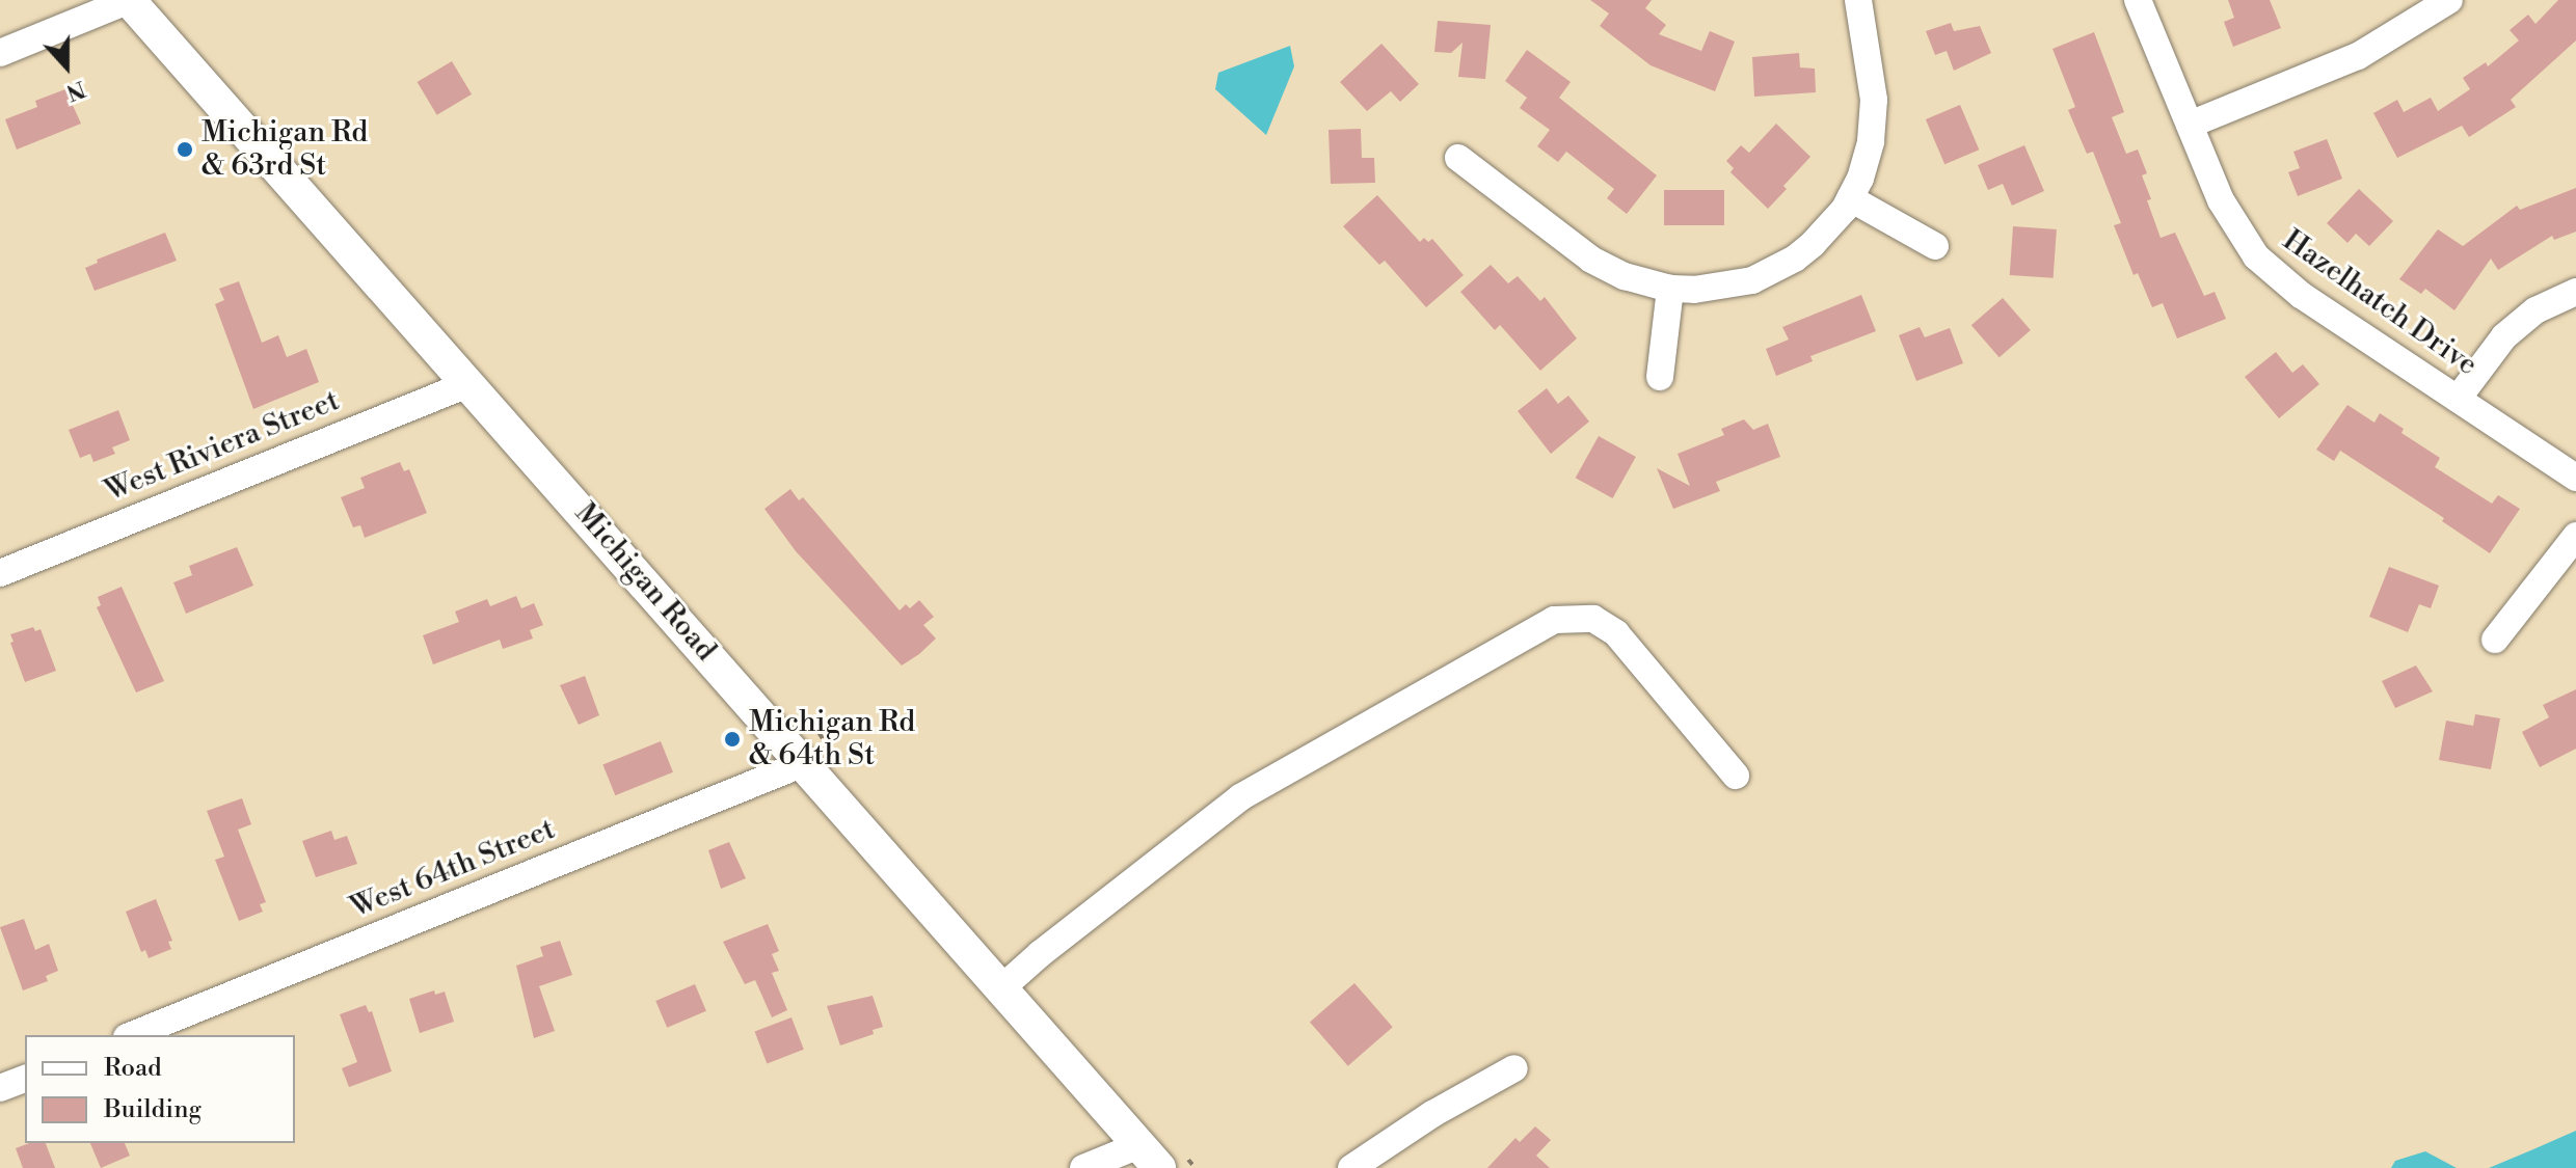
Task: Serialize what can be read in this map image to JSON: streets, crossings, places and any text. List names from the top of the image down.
{
  "streets": {
    "main road": ["Michigan Road"],
    "street": ["Hazelhatch Drive", "West Riviera Street", "West 64th Street"]
  },
  "crossings": [
    ["West Riviera Street", "Michigan Road"],
    ["Michigan Road", "West 64th Street"]
  ],
  "places": ["Michigan Rd & 63rd St", "Michigan Rd & 64th St"],
  "legend": ["Road", "Building"],
  "north": "bottom"
}
